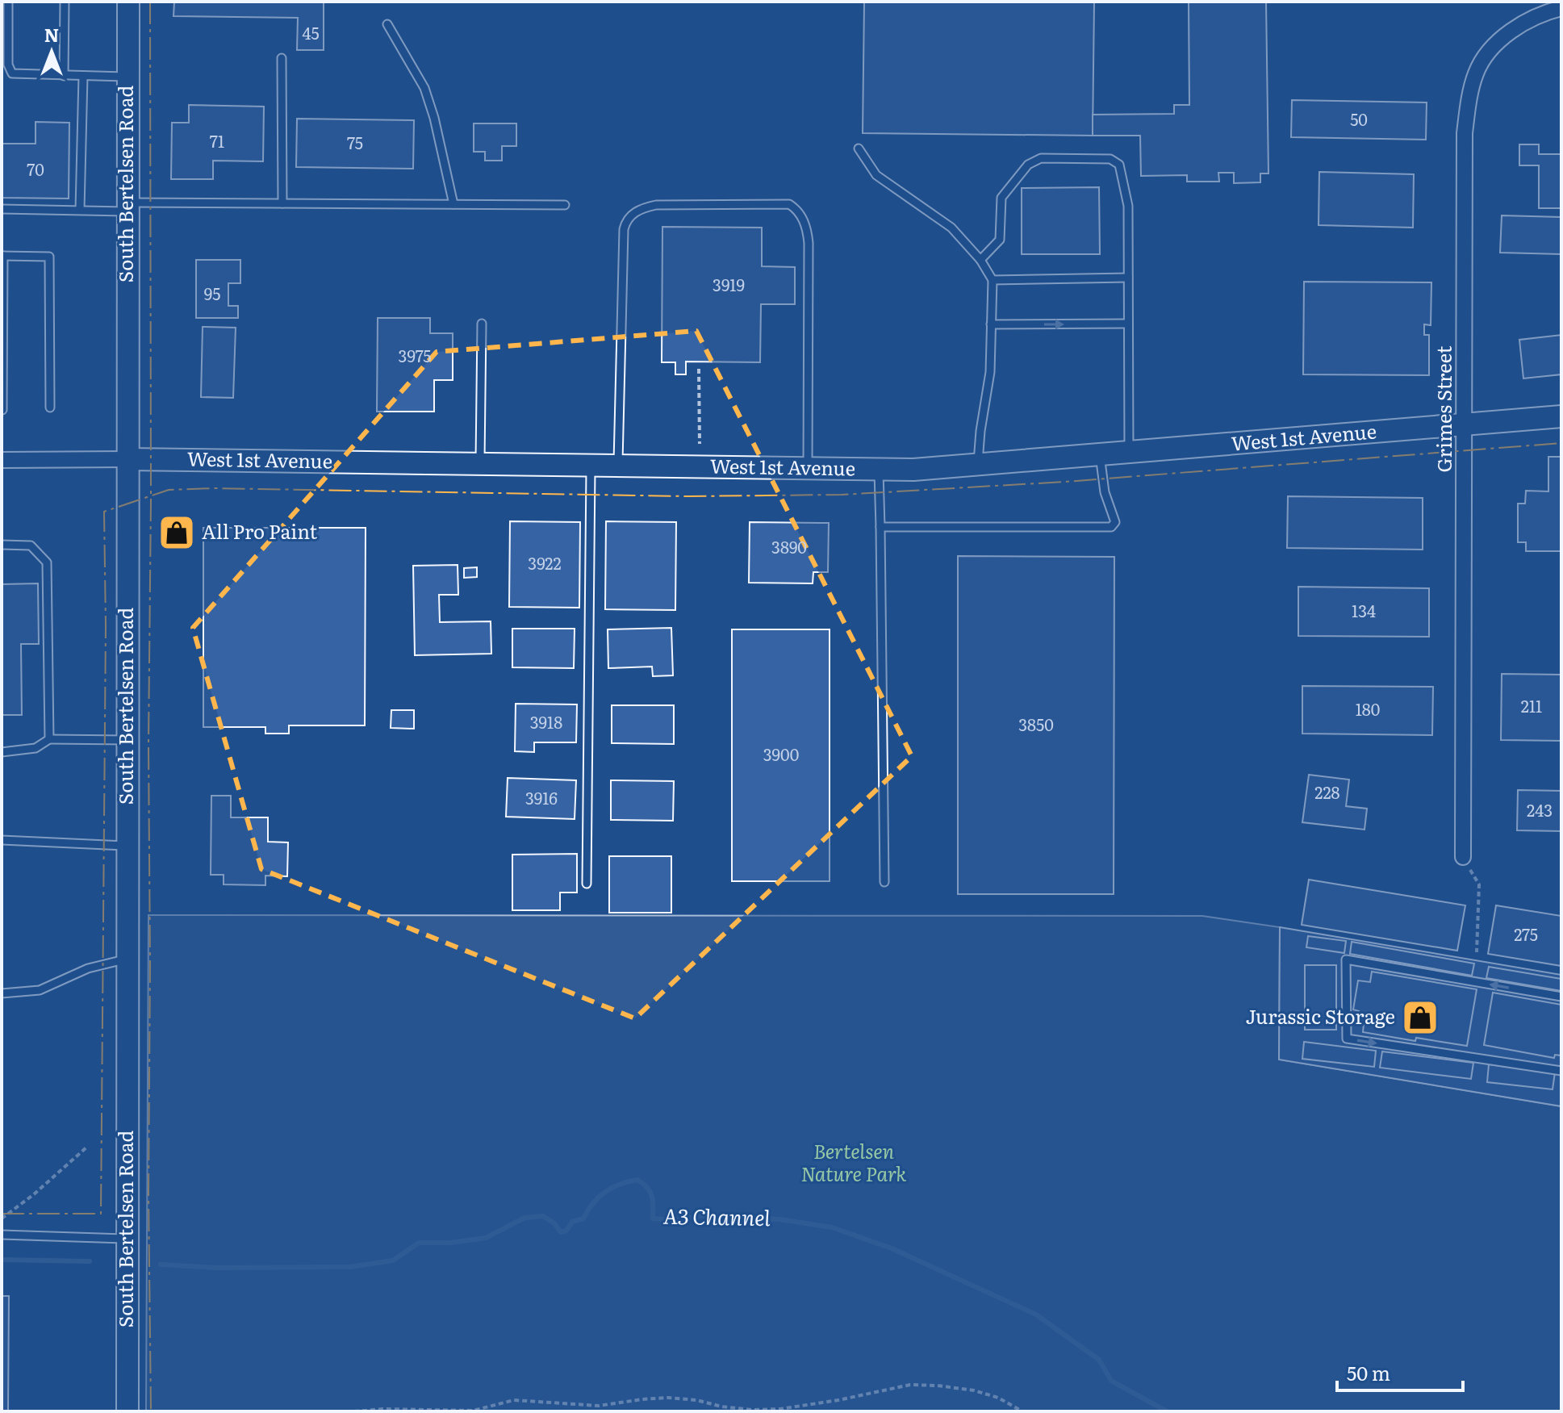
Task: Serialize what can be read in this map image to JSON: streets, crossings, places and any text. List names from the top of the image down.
{
  "streets": {
    "street": ["South Bertelsen Road", "Grimes Street", "West 1st Avenue"]
  },
  "crossings": [
    ["South Bertelsen Road", "West 1st Avenue"],
    ["Grimes Street", "West 1st Avenue"]
  ],
  "water": ["A3 Channel"],
  "parks": ["Bertelsen Nature Park"],
  "places": {
    "shop": ["All Pro Paint", "Jurassic Storage"]
  },
  "house_numbers": [
    "45",
    "50",
    "71",
    "75",
    "70",
    "3919",
    "95",
    "3975",
    "3890",
    "3922",
    "134",
    "211",
    "180",
    "3918",
    "3850",
    "3900",
    "228",
    "3916",
    "243",
    "275"
  ],
  "scale_bar": "50 m",
  "north": "top"
}
